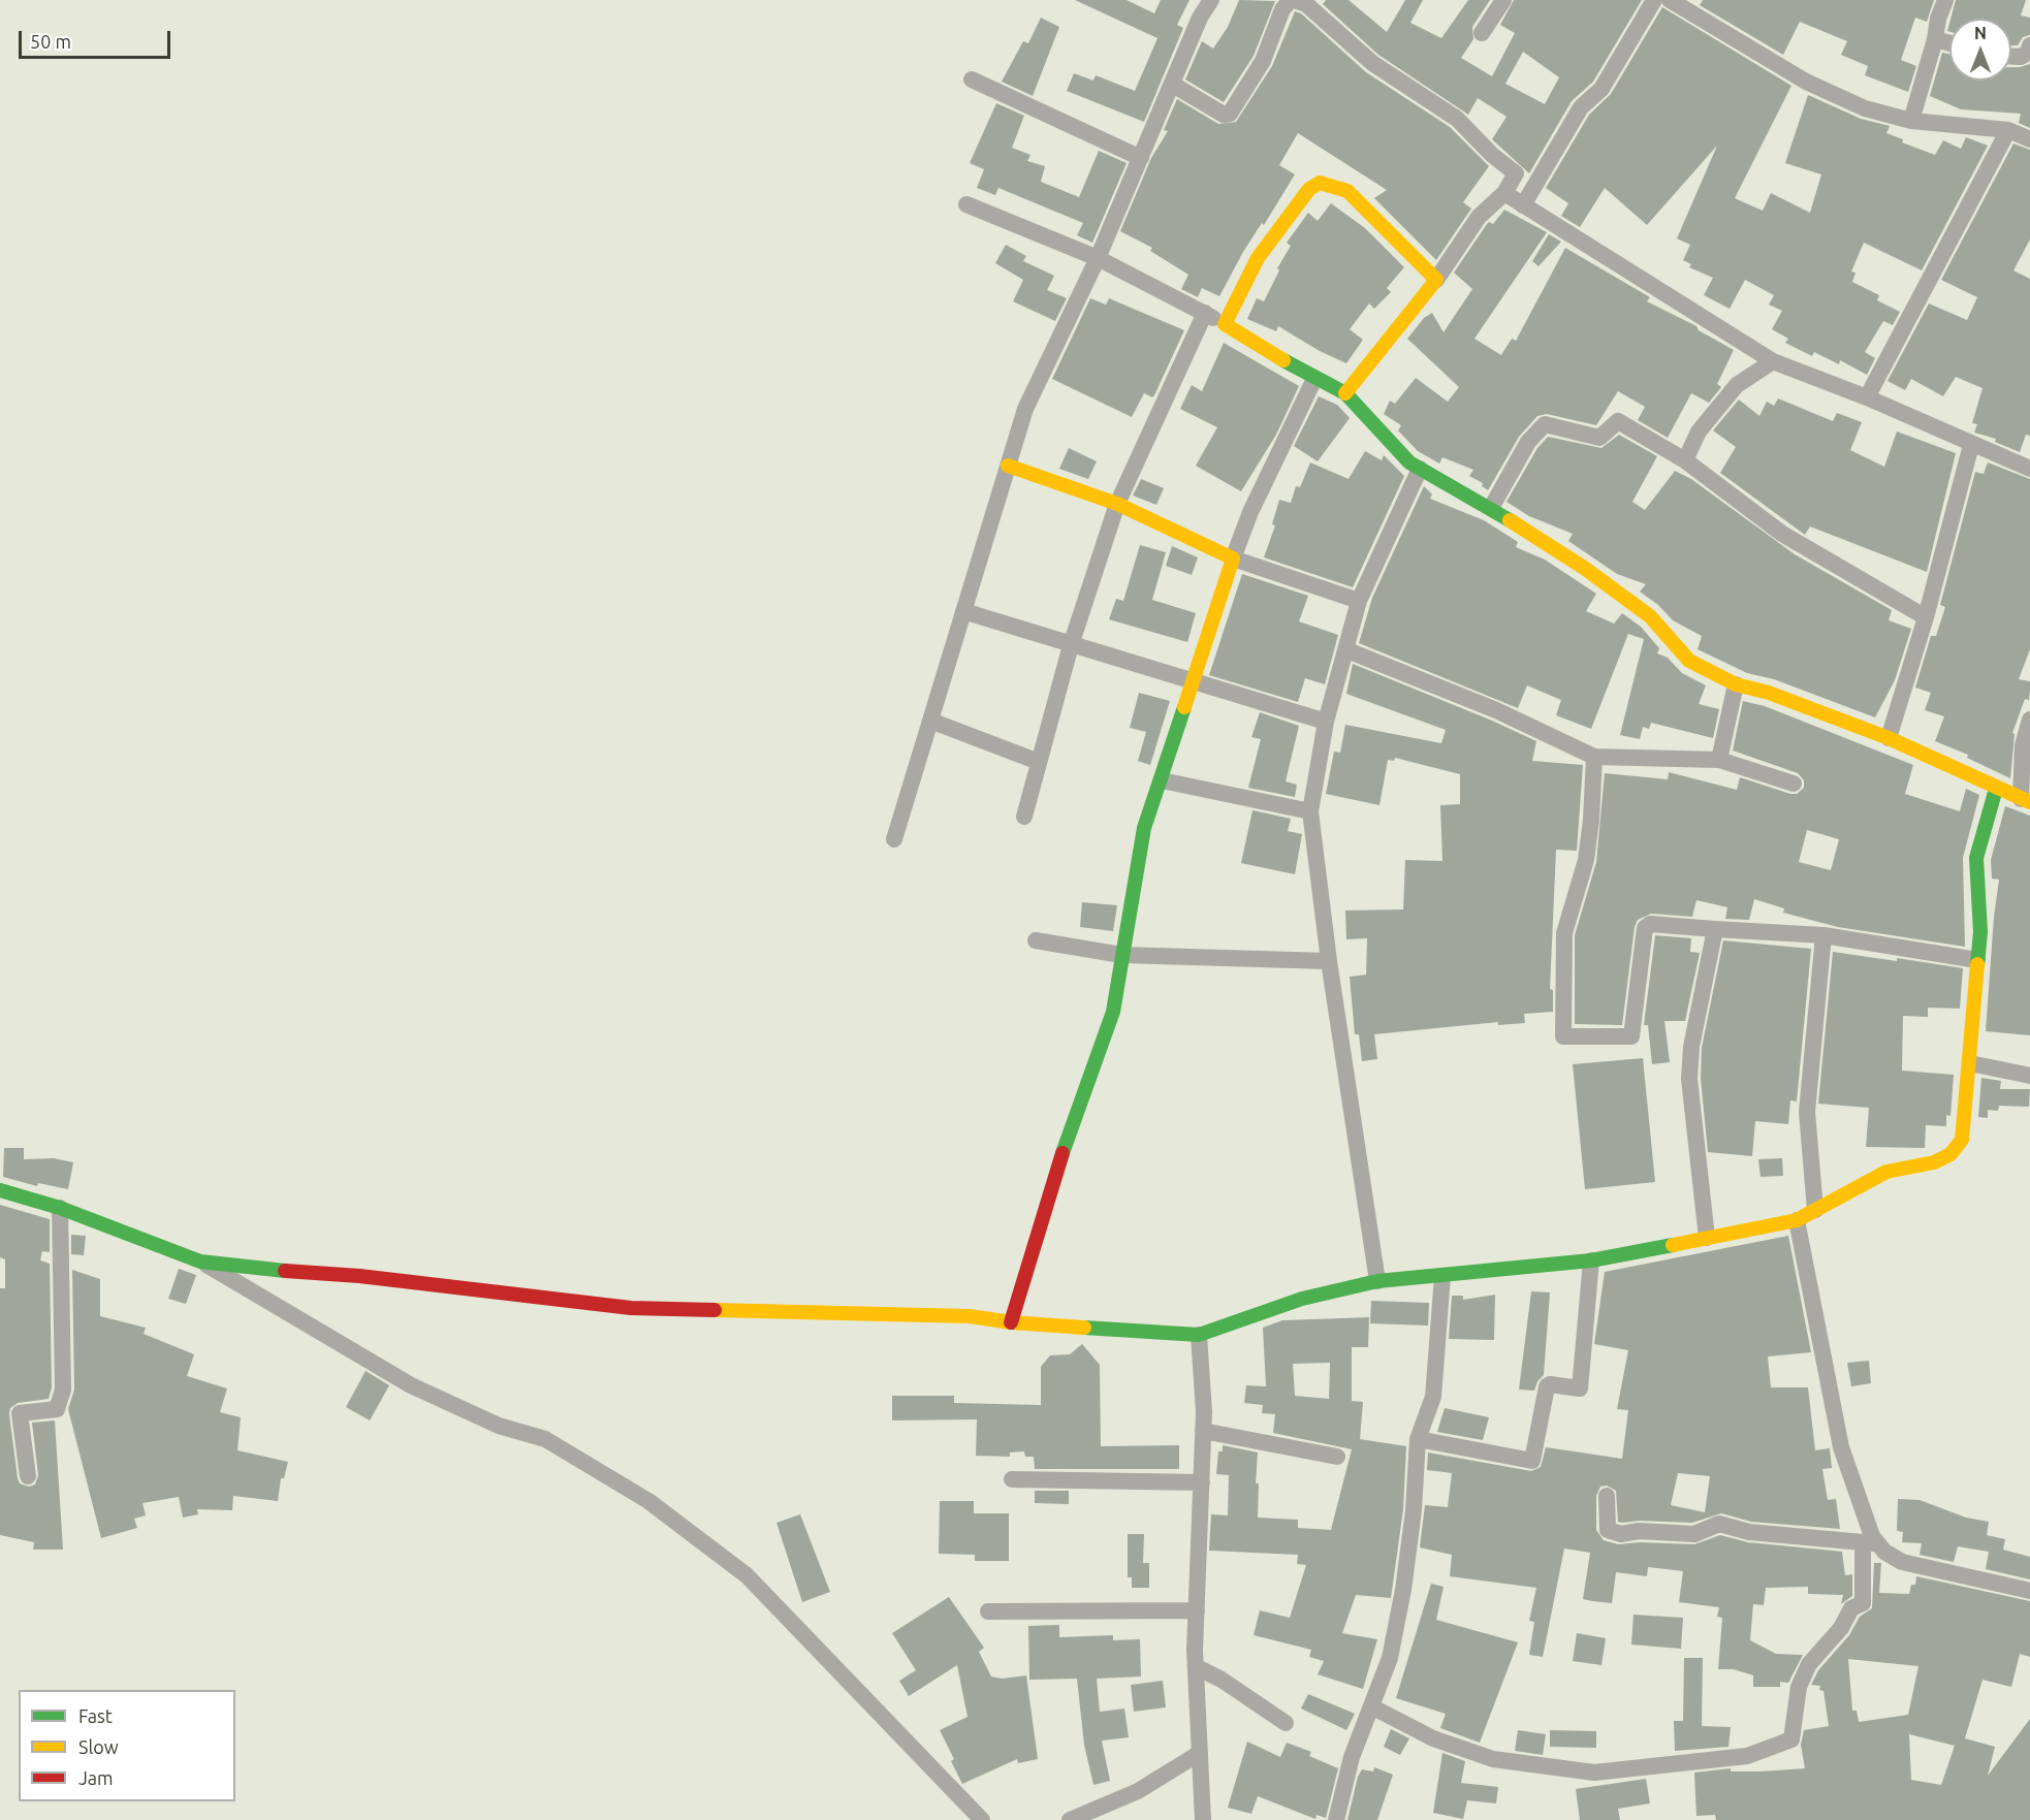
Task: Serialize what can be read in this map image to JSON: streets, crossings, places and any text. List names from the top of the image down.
{
  "legend": ["Fast", "Slow", "Jam"],
  "scale_bar": "50 m",
  "north": "top"
}
